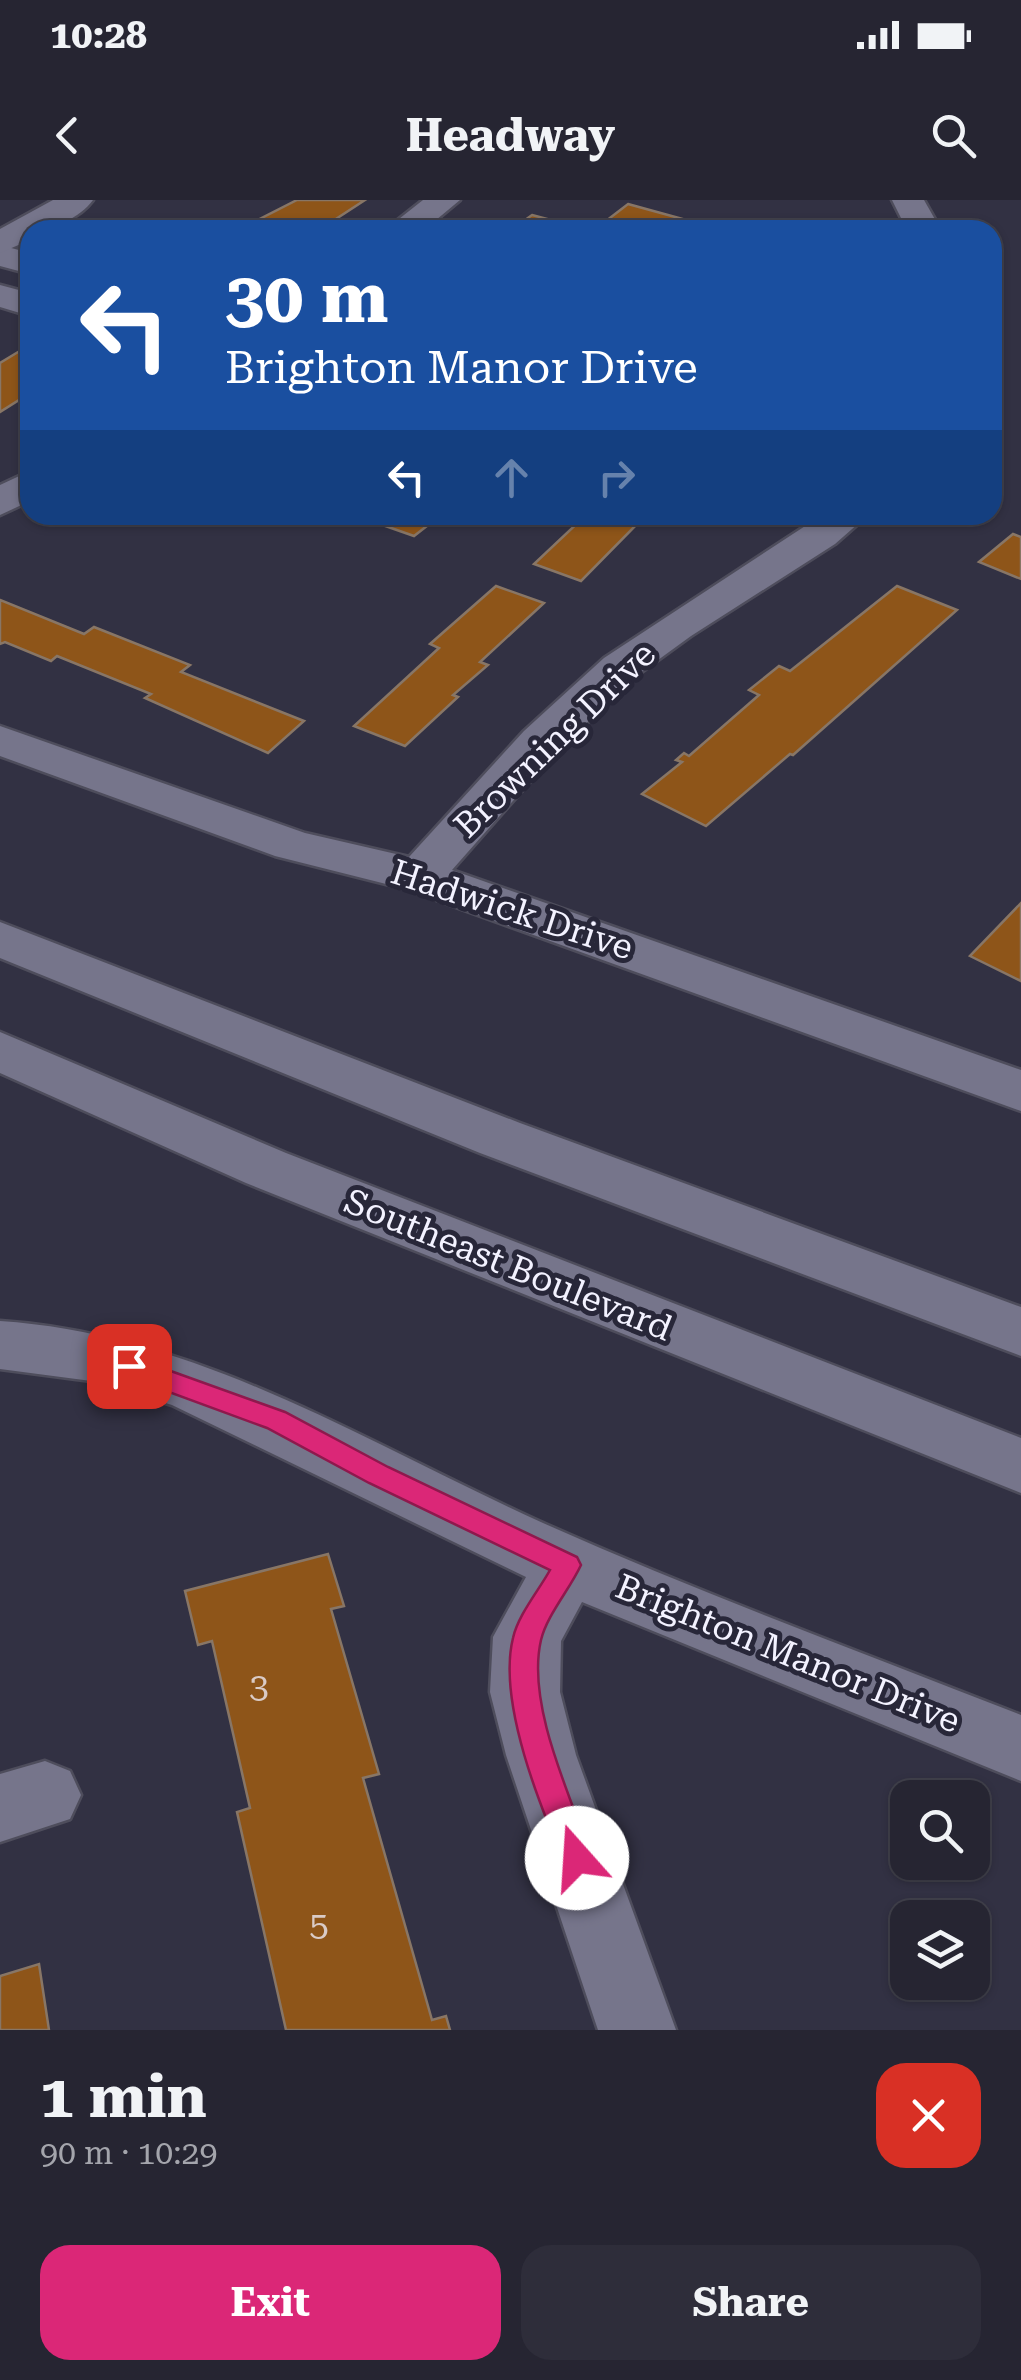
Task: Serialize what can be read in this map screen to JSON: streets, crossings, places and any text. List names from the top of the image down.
{
  "streets": {
    "street": [
      "Browning Drive",
      "Hadwick Drive",
      "Southeast Boulevard",
      "Brighton Manor Drive"
    ]
  },
  "crossings": [
    ["Browning Drive", "Hadwick Drive"]
  ],
  "house_numbers": ["3", "5"],
  "page": {
    "status": "10:28",
    "header": "Headway",
    "turn": ["30 m", "Brighton Manor Drive"],
    "heading": ["1 min", "90 m · 10:29"],
    "buttons": ["Exit", "Share"]
  }
}
